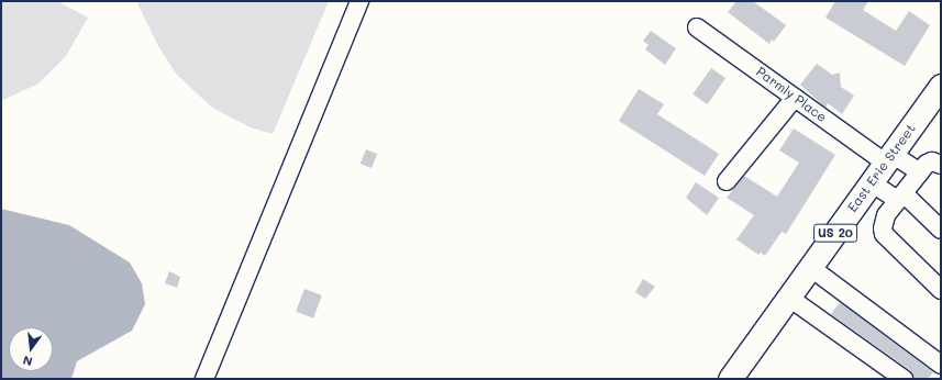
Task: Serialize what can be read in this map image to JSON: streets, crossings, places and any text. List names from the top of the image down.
{
  "streets": {
    "main road": ["East Erie Street", "US 20"],
    "street": ["Parmly Place"]
  },
  "crossings": [
    ["Parmly Place", "East Erie Street"]
  ],
  "north": "bottom"
}
